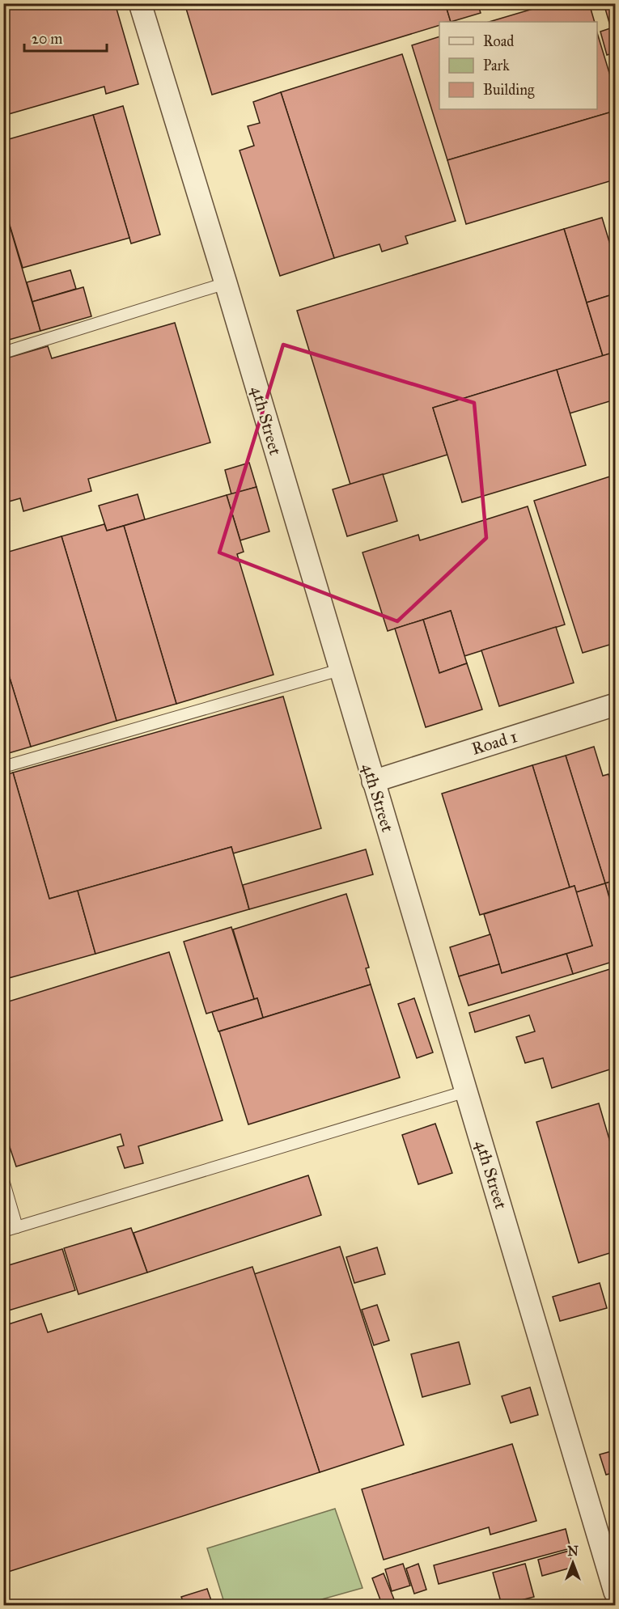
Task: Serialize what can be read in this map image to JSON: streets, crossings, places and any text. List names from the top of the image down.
{
  "streets": {
    "street": ["4th Street", "Road 1"]
  },
  "crossings": [
    ["4th Street", "Road 1"]
  ],
  "legend": ["Road", "Park", "Building"],
  "scale_bar": "20 m",
  "north": "top"
}
